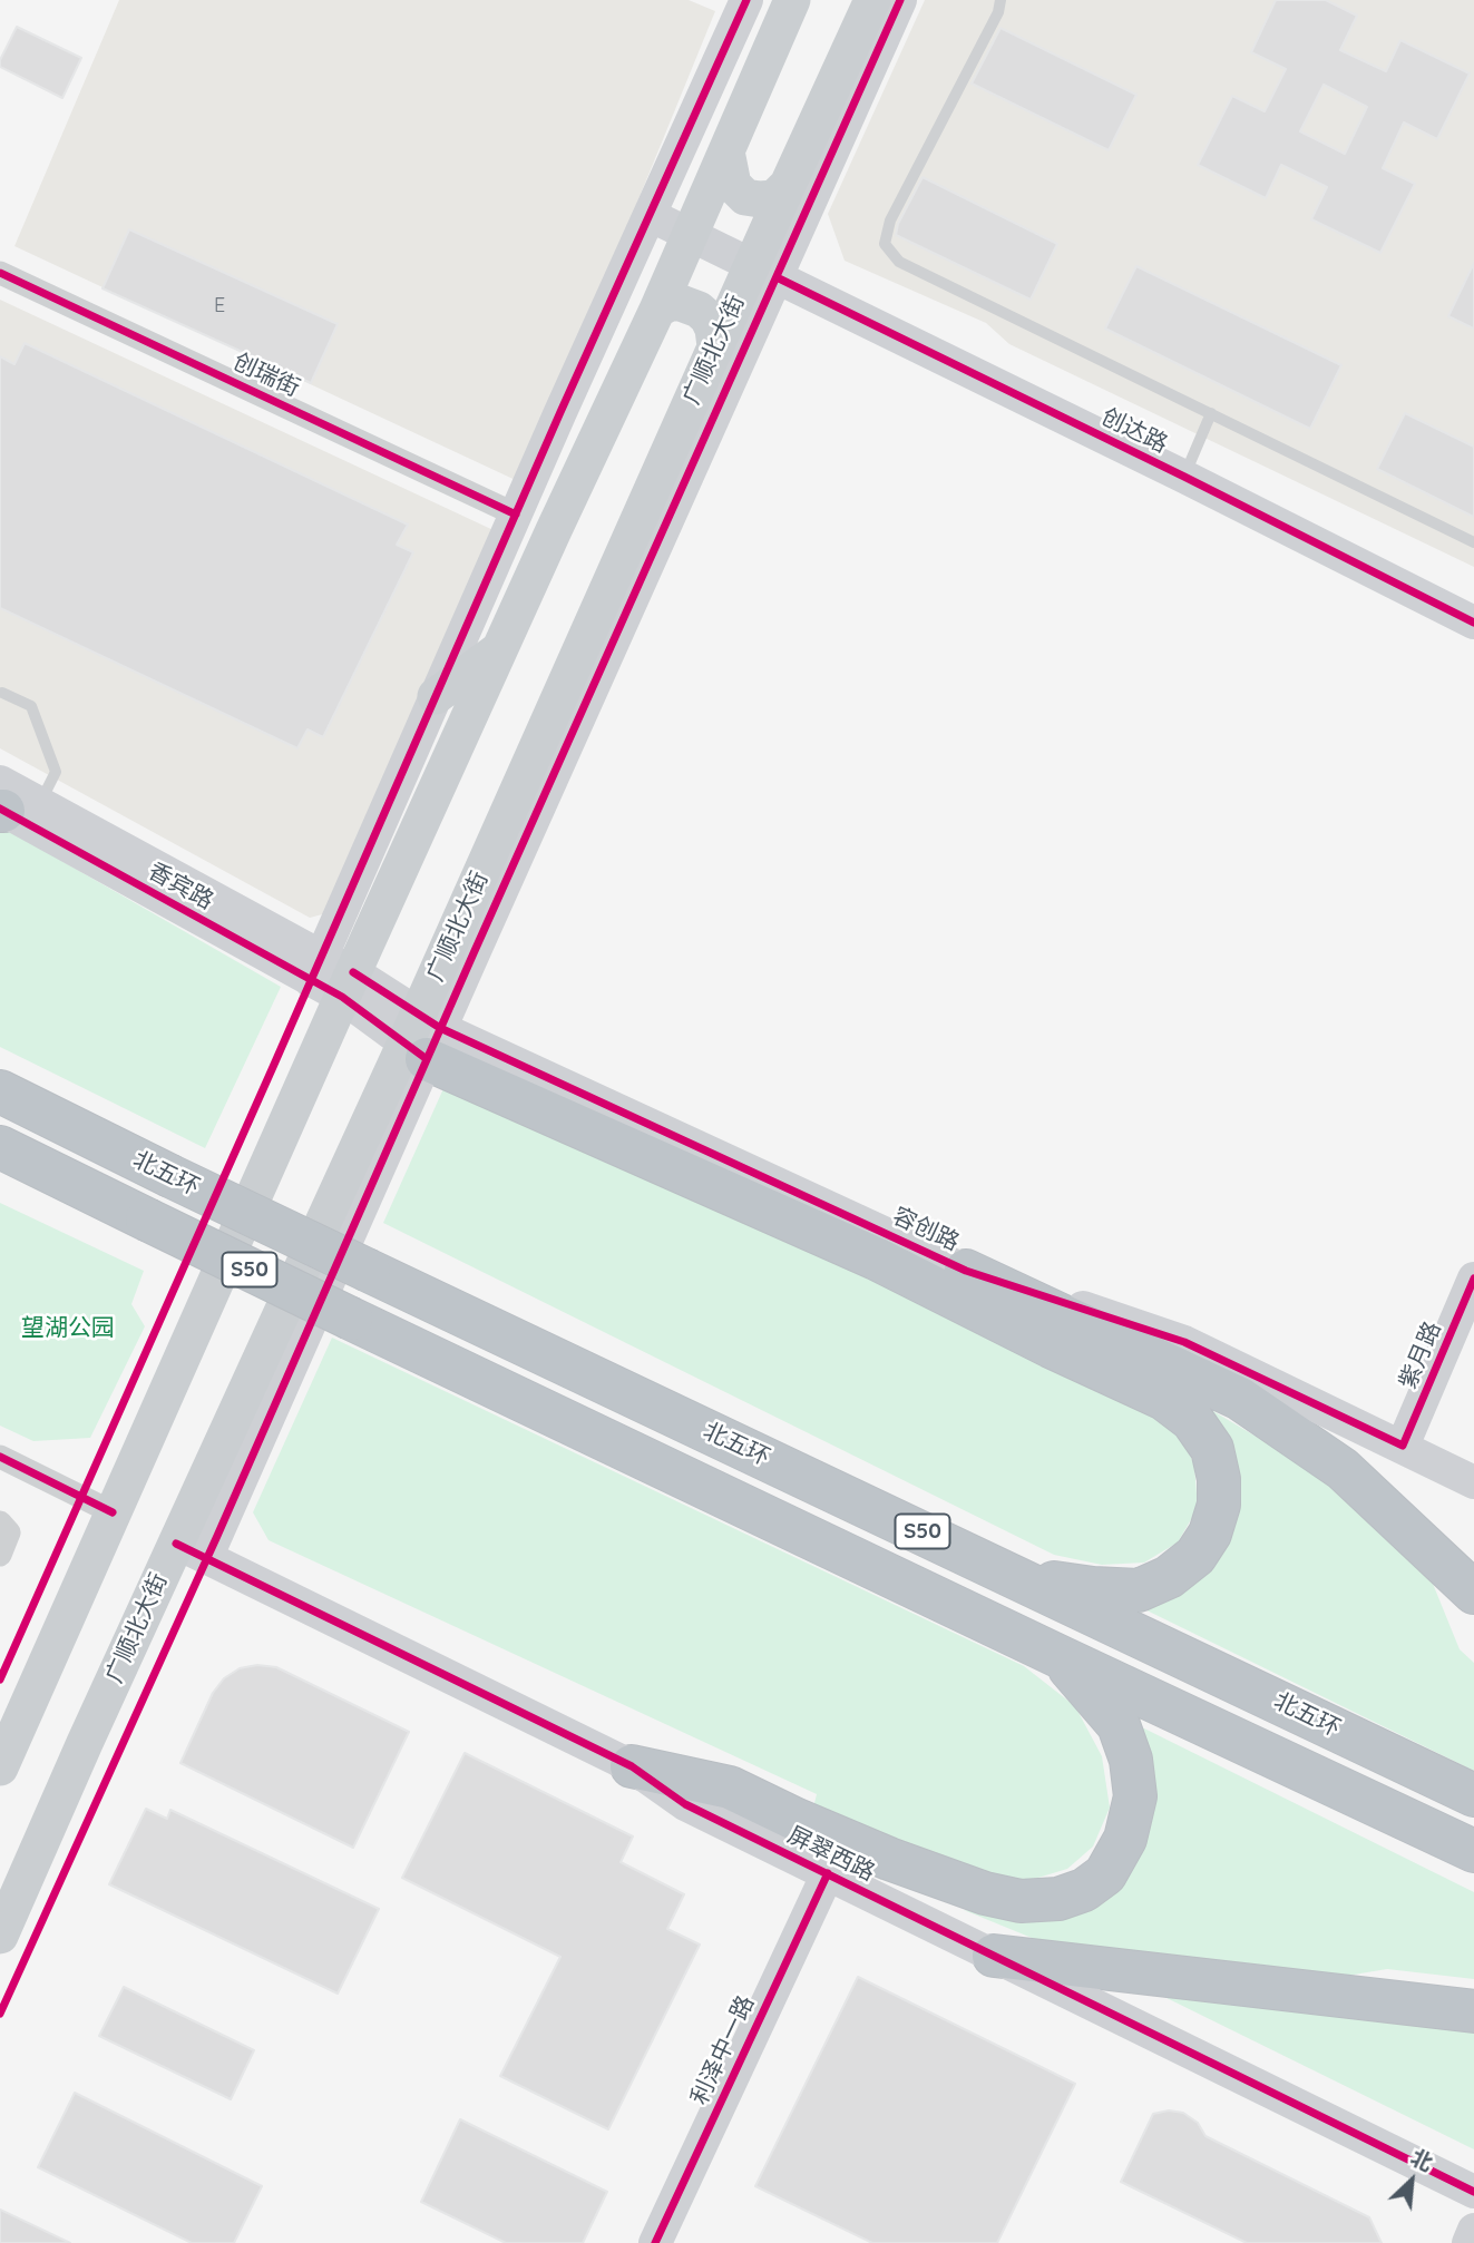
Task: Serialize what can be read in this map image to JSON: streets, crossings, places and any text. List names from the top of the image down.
{
  "streets": {
    "highway": ["北五环", "S50"],
    "main road": ["广顺北大街"],
    "street": [
      "创瑞街",
      "创达路",
      "香宾路",
      "容创路",
      "紫月路",
      "屏翠西路",
      "利泽中一路"
    ]
  },
  "crossings": [
    ["广顺北大街", "创达路"],
    ["广顺北大街", "香宾路"],
    ["广顺北大街", "容创路"],
    ["广顺北大街", "屏翠西路"],
    ["香宾路", "容创路"],
    ["容创路", "紫月路"],
    ["屏翠西路", "利泽中一路"]
  ],
  "parks": ["望湖公园"],
  "house_numbers": ["E"],
  "north": "top right"
}
